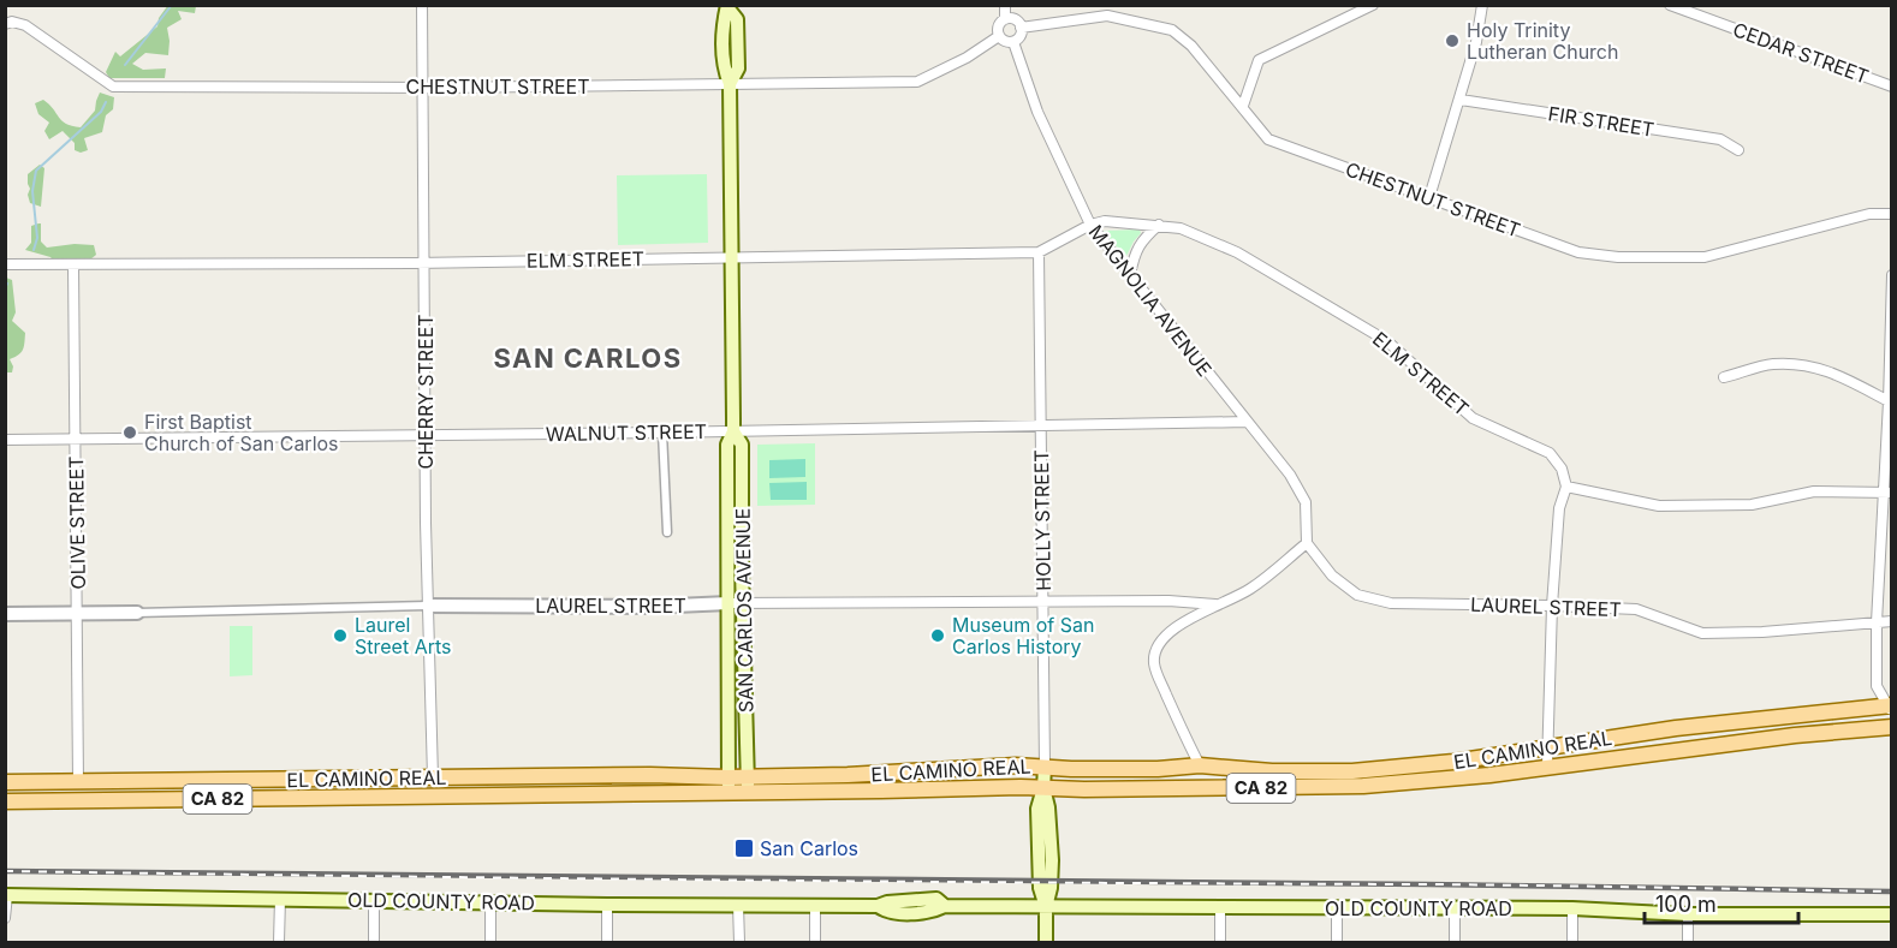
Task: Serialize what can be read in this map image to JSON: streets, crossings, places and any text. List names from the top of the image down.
{
  "streets": {
    "main road": [
      "HOLLY STREET",
      "SAN CARLOS AVENUE",
      "EL CAMINO REAL",
      "CA 82",
      "OLD COUNTY ROAD"
    ],
    "street": [
      "CEDAR STREET",
      "CHESTNUT STREET",
      "FIR STREET",
      "ELM STREET",
      "MAGNOLIA AVENUE",
      "CHERRY STREET",
      "WALNUT STREET",
      "OLIVE STREET",
      "LAUREL STREET"
    ]
  },
  "crossings": [
    ["CHESTNUT STREET", "MAGNOLIA AVENUE"],
    ["CHESTNUT STREET", "CHERRY STREET"],
    ["CHESTNUT STREET", "SAN CARLOS AVENUE"],
    ["ELM STREET", "MAGNOLIA AVENUE"],
    ["ELM STREET", "CHERRY STREET"],
    ["ELM STREET", "HOLLY STREET"],
    ["ELM STREET", "OLIVE STREET"],
    ["ELM STREET", "SAN CARLOS AVENUE"],
    ["MAGNOLIA AVENUE", "WALNUT STREET"],
    ["MAGNOLIA AVENUE", "LAUREL STREET"],
    ["CHERRY STREET", "WALNUT STREET"],
    ["CHERRY STREET", "LAUREL STREET"],
    ["CHERRY STREET", "EL CAMINO REAL"],
    ["WALNUT STREET", "HOLLY STREET"],
    ["WALNUT STREET", "OLIVE STREET"],
    ["WALNUT STREET", "SAN CARLOS AVENUE"],
    ["HOLLY STREET", "LAUREL STREET"],
    ["HOLLY STREET", "EL CAMINO REAL"],
    ["HOLLY STREET", "OLD COUNTY ROAD"],
    ["OLIVE STREET", "LAUREL STREET"],
    ["OLIVE STREET", "EL CAMINO REAL"],
    ["LAUREL STREET", "SAN CARLOS AVENUE"],
    ["SAN CARLOS AVENUE", "EL CAMINO REAL"]
  ],
  "districts": ["SAN CARLOS"],
  "places": {
    "other": [
      "Holy Trinity Lutheran Church",
      "First Baptist Church of San Carlos",
      "Laurel Street Arts",
      "Museum of San Carlos History"
    ],
    "transit": ["San Carlos"]
  },
  "scale_bar": "100 m"
}
